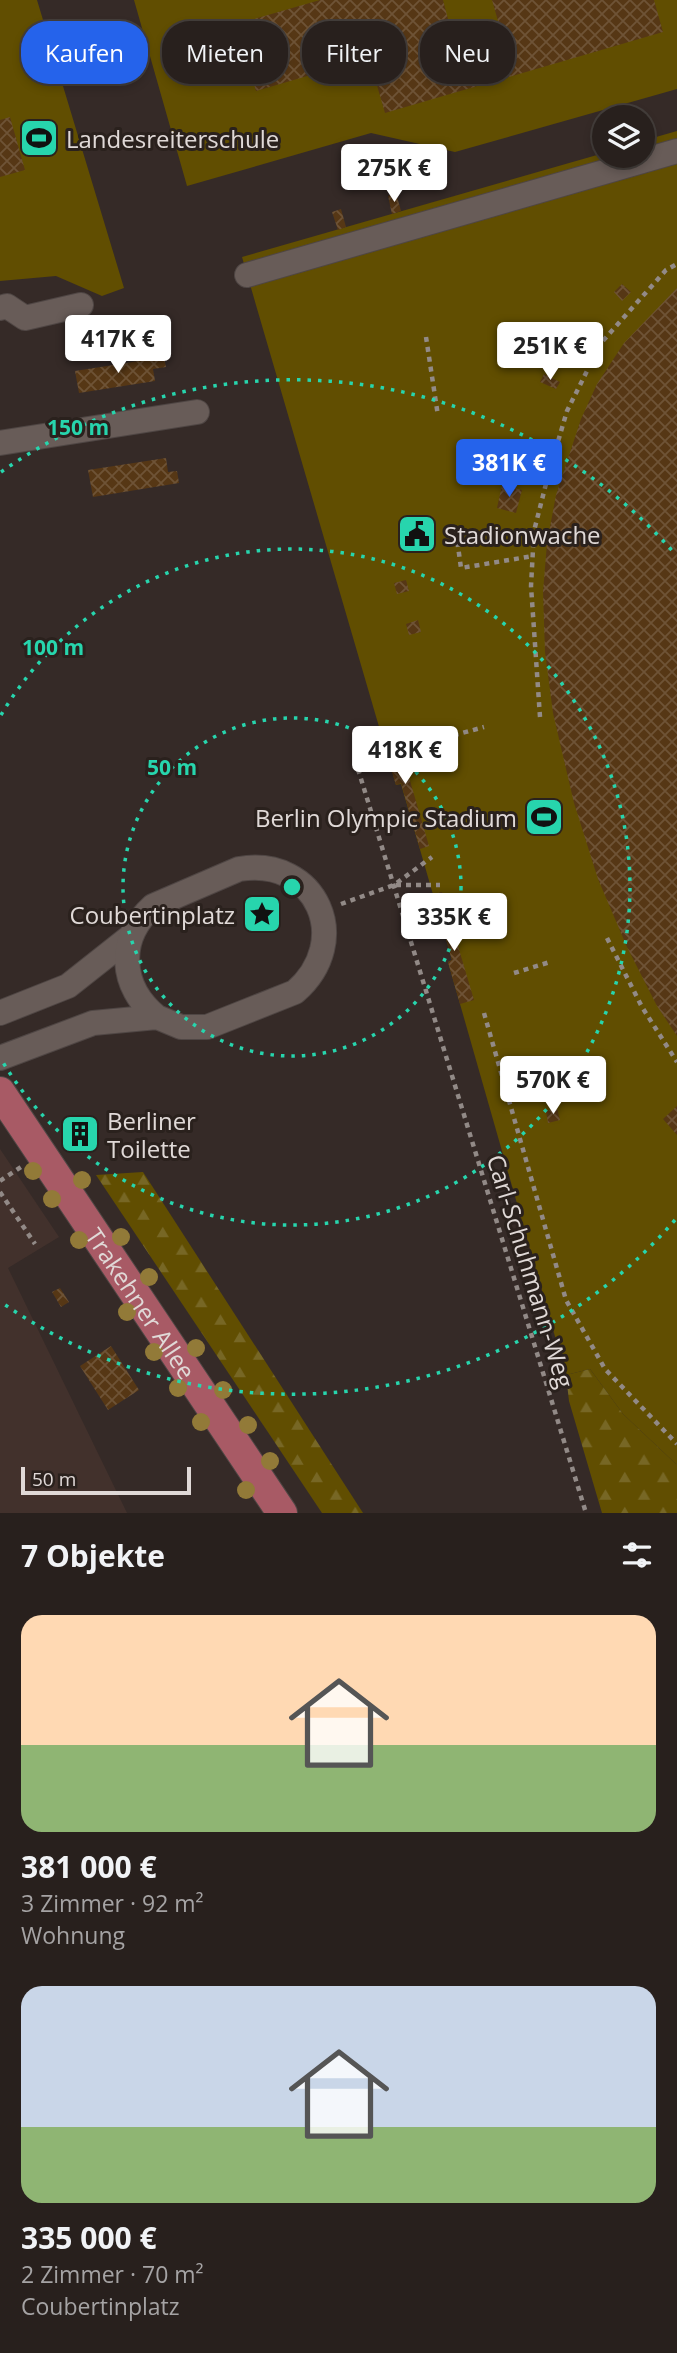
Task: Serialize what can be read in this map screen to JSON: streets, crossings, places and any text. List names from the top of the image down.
{
  "streets": {
    "main road": ["Trakehner Allee"],
    "path": ["Carl-Schuhmann-Weg"]
  },
  "places": {
    "sports": ["Landesreiterschule", "Berlin Olympic Stadium"],
    "public building": ["Stadionwache"],
    "place": ["Coubertinplatz"],
    "building": ["Berliner Toilette"]
  },
  "scale_bar": "50 m",
  "page": {
    "chip": [
      "Kaufen",
      "Mieten",
      "Filter",
      "Neu"
    ],
    "price": [
      "275K €",
      "417K €",
      "251K €",
      "381K €",
      "418K €",
      "335K €",
      "570K €"
    ],
    "scale": "50 m",
    "heading": "7 Objekte",
    "list": [
      {
        "name": "381 000 €",
        "note": "3 Zimmer · 92 m² · Wohnung"
      },
      {
        "name": "335 000 €",
        "note": "2 Zimmer · 70 m² · Coubertinplatz"
      }
    ]
  },
  "rings": ["150 m", "100 m", "50 m"]
}
